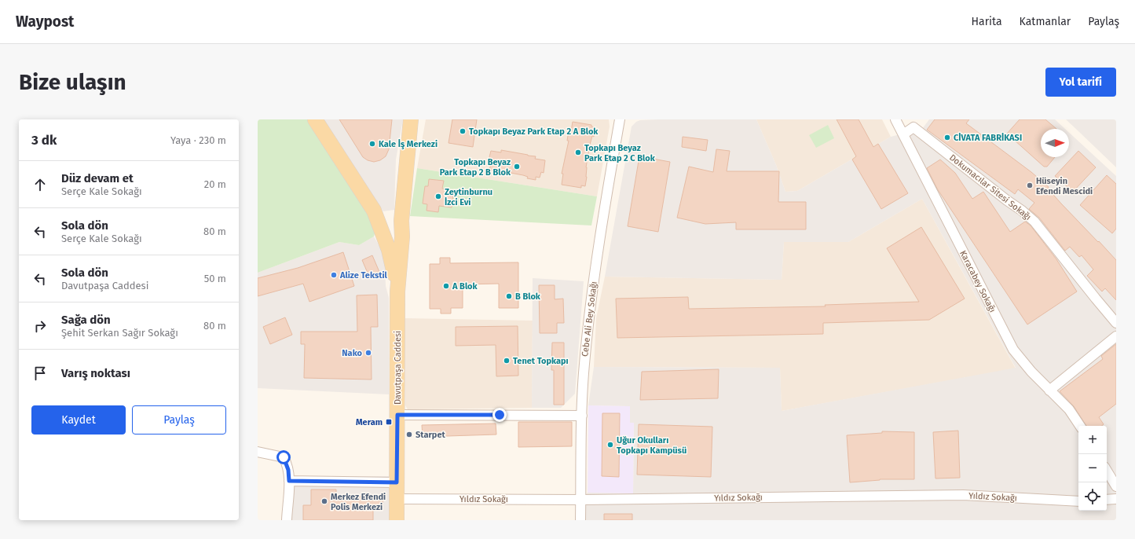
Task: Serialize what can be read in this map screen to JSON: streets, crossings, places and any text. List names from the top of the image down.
{
  "streets": {
    "main road": ["Davutpaşa Caddesi"],
    "street": [
      "Dokumacılar Sitesi Sokağı",
      "Karacabey Sokağı",
      "Cebe Ali Bey Sokağı",
      "Yıldız Sokağı"
    ]
  },
  "crossings": [
    ["Dokumacılar Sitesi Sokağı", "Karacabey Sokağı"],
    ["Cebe Ali Bey Sokağı", "Yıldız Sokağı"],
    ["Davutpaşa Caddesi", "Yıldız Sokağı"]
  ],
  "places": {
    "other": [
      "Topkapı Beyaz Park Etap 2 A Blok",
      "CİVATA FABRİKASI",
      "Kale İş Merkezi",
      "Topkapı Beyaz Park Etap 2 C Blok",
      "Topkapı Beyaz Park Etap 2 B Blok",
      "Hüseyin Efendi Mescidi",
      "Zeytinburnu İzci Evi",
      "Alize Tekstil",
      "A Blok",
      "B Blok",
      "Nako",
      "Tenet Topkapı",
      "Starpet",
      "Uğur Okulları Topkapı Kampüsü",
      "Merkez Efendi Polis Merkezi"
    ],
    "transit": ["Meram"]
  },
  "north": "right",
  "page": {
    "header": "Waypost",
    "nav": ["Harita", "Katmanlar", "Paylaş"],
    "buttons": [
      "Yol tarifi",
      ["Kaydet", "Paylaş"]
    ],
    "title": "Bize ulaşın",
    "heading": ["3 dk", "Yaya · 230 m"],
    "list": [
      ["Düz devam et", "Serçe Kale Sokağı", "20 m"],
      ["Sola dön", "Serçe Kale Sokağı", "80 m"],
      ["Sola dön", "Davutpaşa Caddesi", "50 m"],
      ["Sağa dön", "Şehit Serkan Sağır Sokağı", "80 m"],
      "Varış noktası"
    ],
    "map_buttons": ["+", "−"]
  }
}
